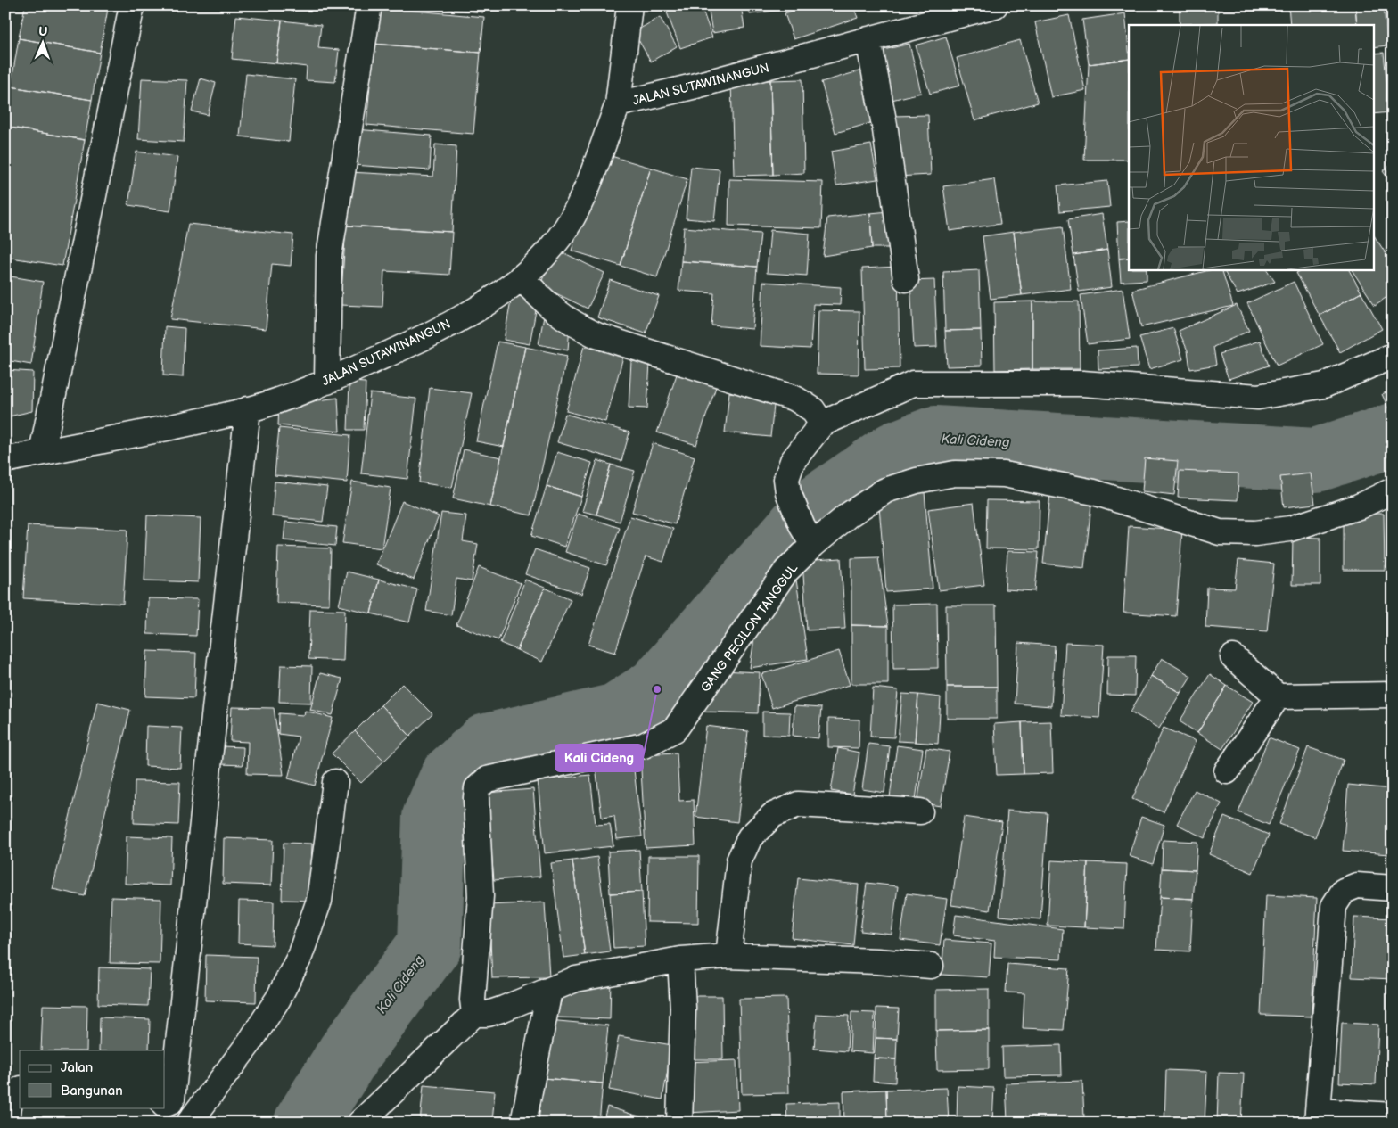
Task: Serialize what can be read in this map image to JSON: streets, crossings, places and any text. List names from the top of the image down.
{
  "streets": {
    "street": ["JALAN SUTAWINANGUN", "GANG PECILON TANGGUL"]
  },
  "water": ["Kali Cideng"],
  "places": ["Kali Cideng"],
  "legend": ["Jalan", "Bangunan"],
  "north": "top"
}
